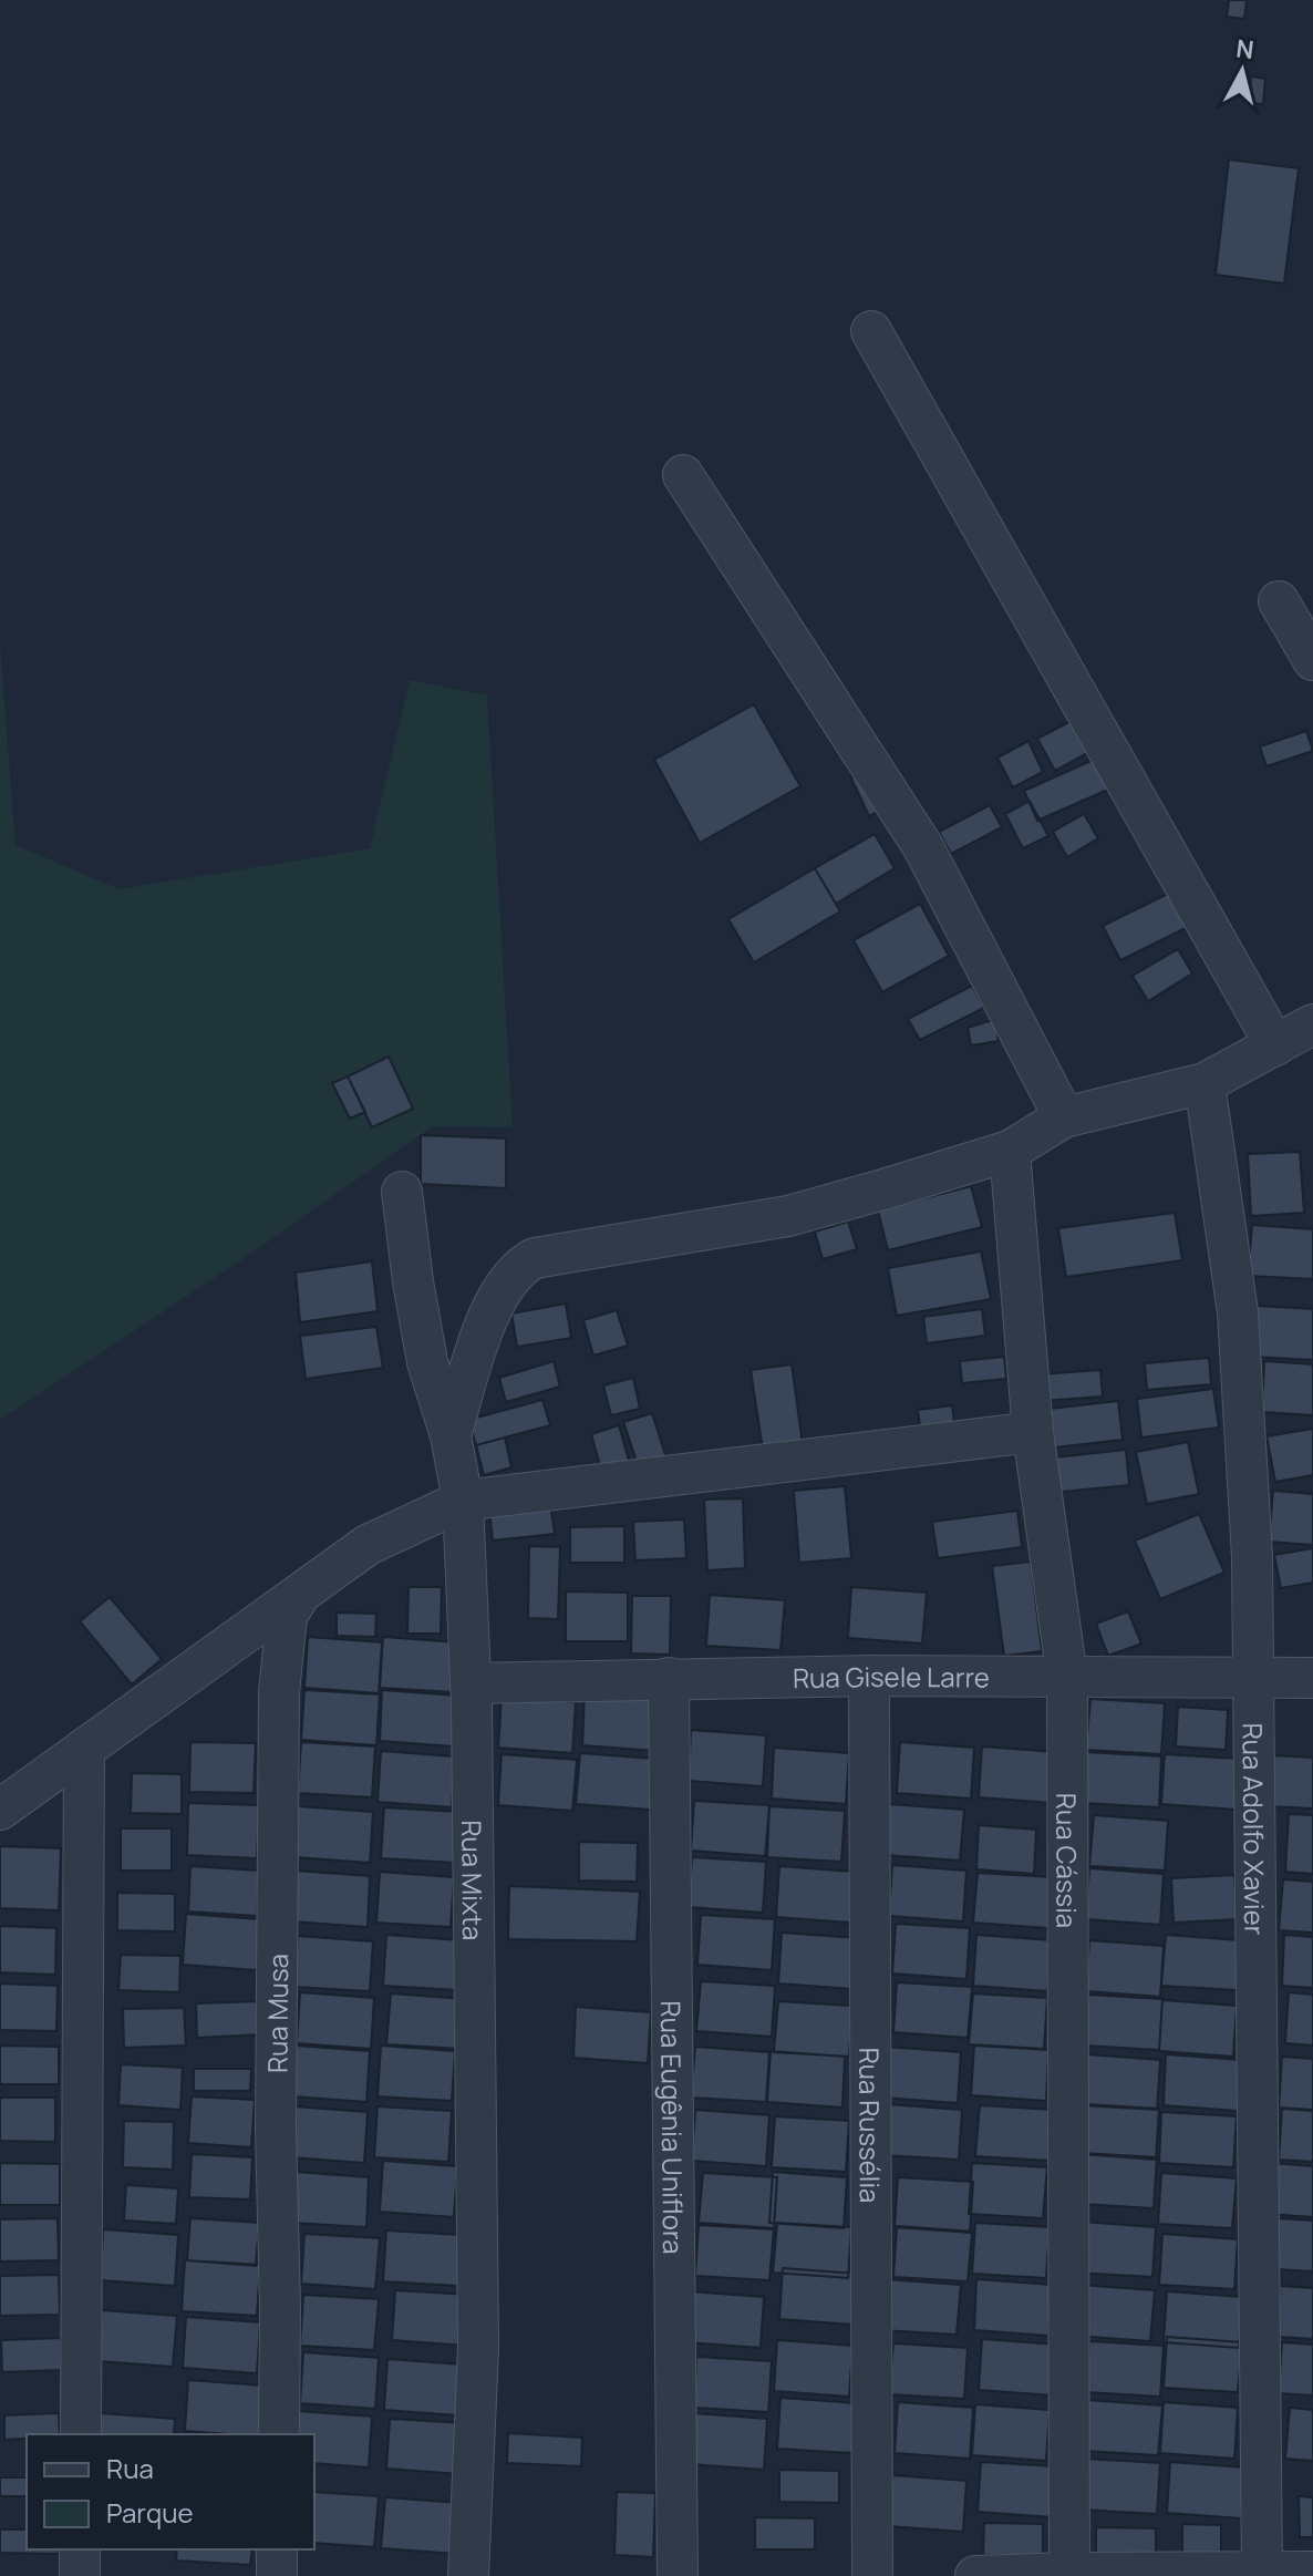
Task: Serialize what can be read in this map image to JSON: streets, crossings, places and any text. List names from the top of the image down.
{
  "streets": {
    "street": [
      "Rua Gisele Larre",
      "Rua Adolfo Xavier",
      "Rua Cássia",
      "Rua Mixta",
      "Rua Musa",
      "Rua Russélia",
      "Rua Eugênia Uniflora"
    ]
  },
  "crossings": [
    ["Rua Gisele Larre", "Rua Adolfo Xavier"],
    ["Rua Gisele Larre", "Rua Cássia"],
    ["Rua Gisele Larre", "Rua Mixta"],
    ["Rua Gisele Larre", "Rua Russélia"],
    ["Rua Gisele Larre", "Rua Eugênia Uniflora"]
  ],
  "legend": ["Rua", "Parque"],
  "north": "top"
}
